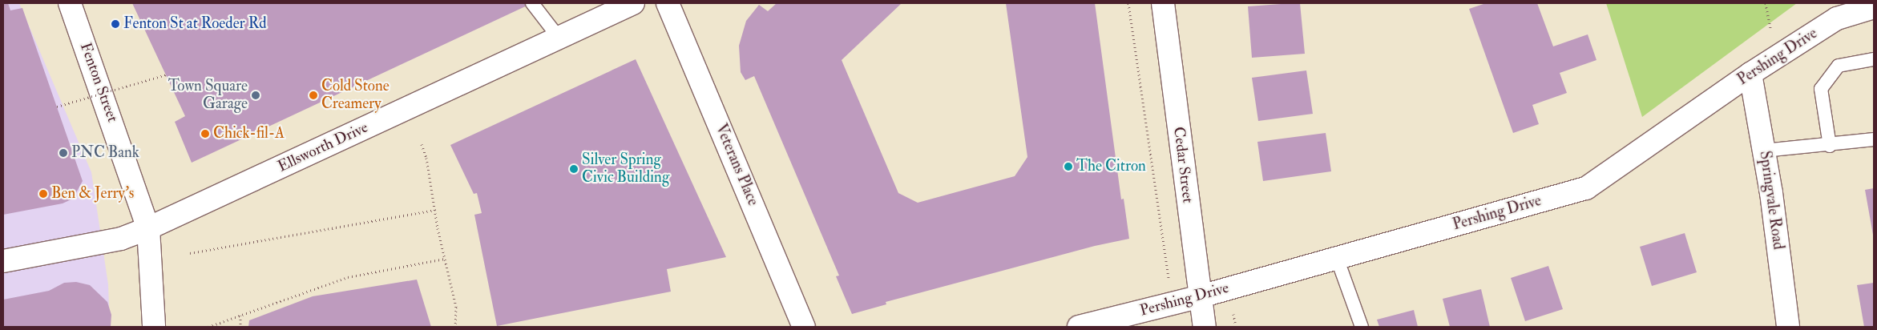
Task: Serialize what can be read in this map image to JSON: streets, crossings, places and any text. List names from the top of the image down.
{
  "streets": {
    "street": [
      "Pershing Drive",
      "Fenton Street",
      "Ellsworth Drive",
      "Veterans Place",
      "Cedar Street",
      "Springvale Road"
    ]
  },
  "crossings": [
    ["Pershing Drive", "Cedar Street"],
    ["Pershing Drive", "Springvale Road"],
    ["Fenton Street", "Ellsworth Drive"]
  ],
  "places": [
    "Fenton St at Roeder Rd",
    "Town Square Garage",
    "Cold Stone Creamery",
    "Chick-fil-A",
    "PNC Bank",
    "The Citron",
    "Silver Spring Civic Building",
    "Ben & Jerry's"
  ]
}
